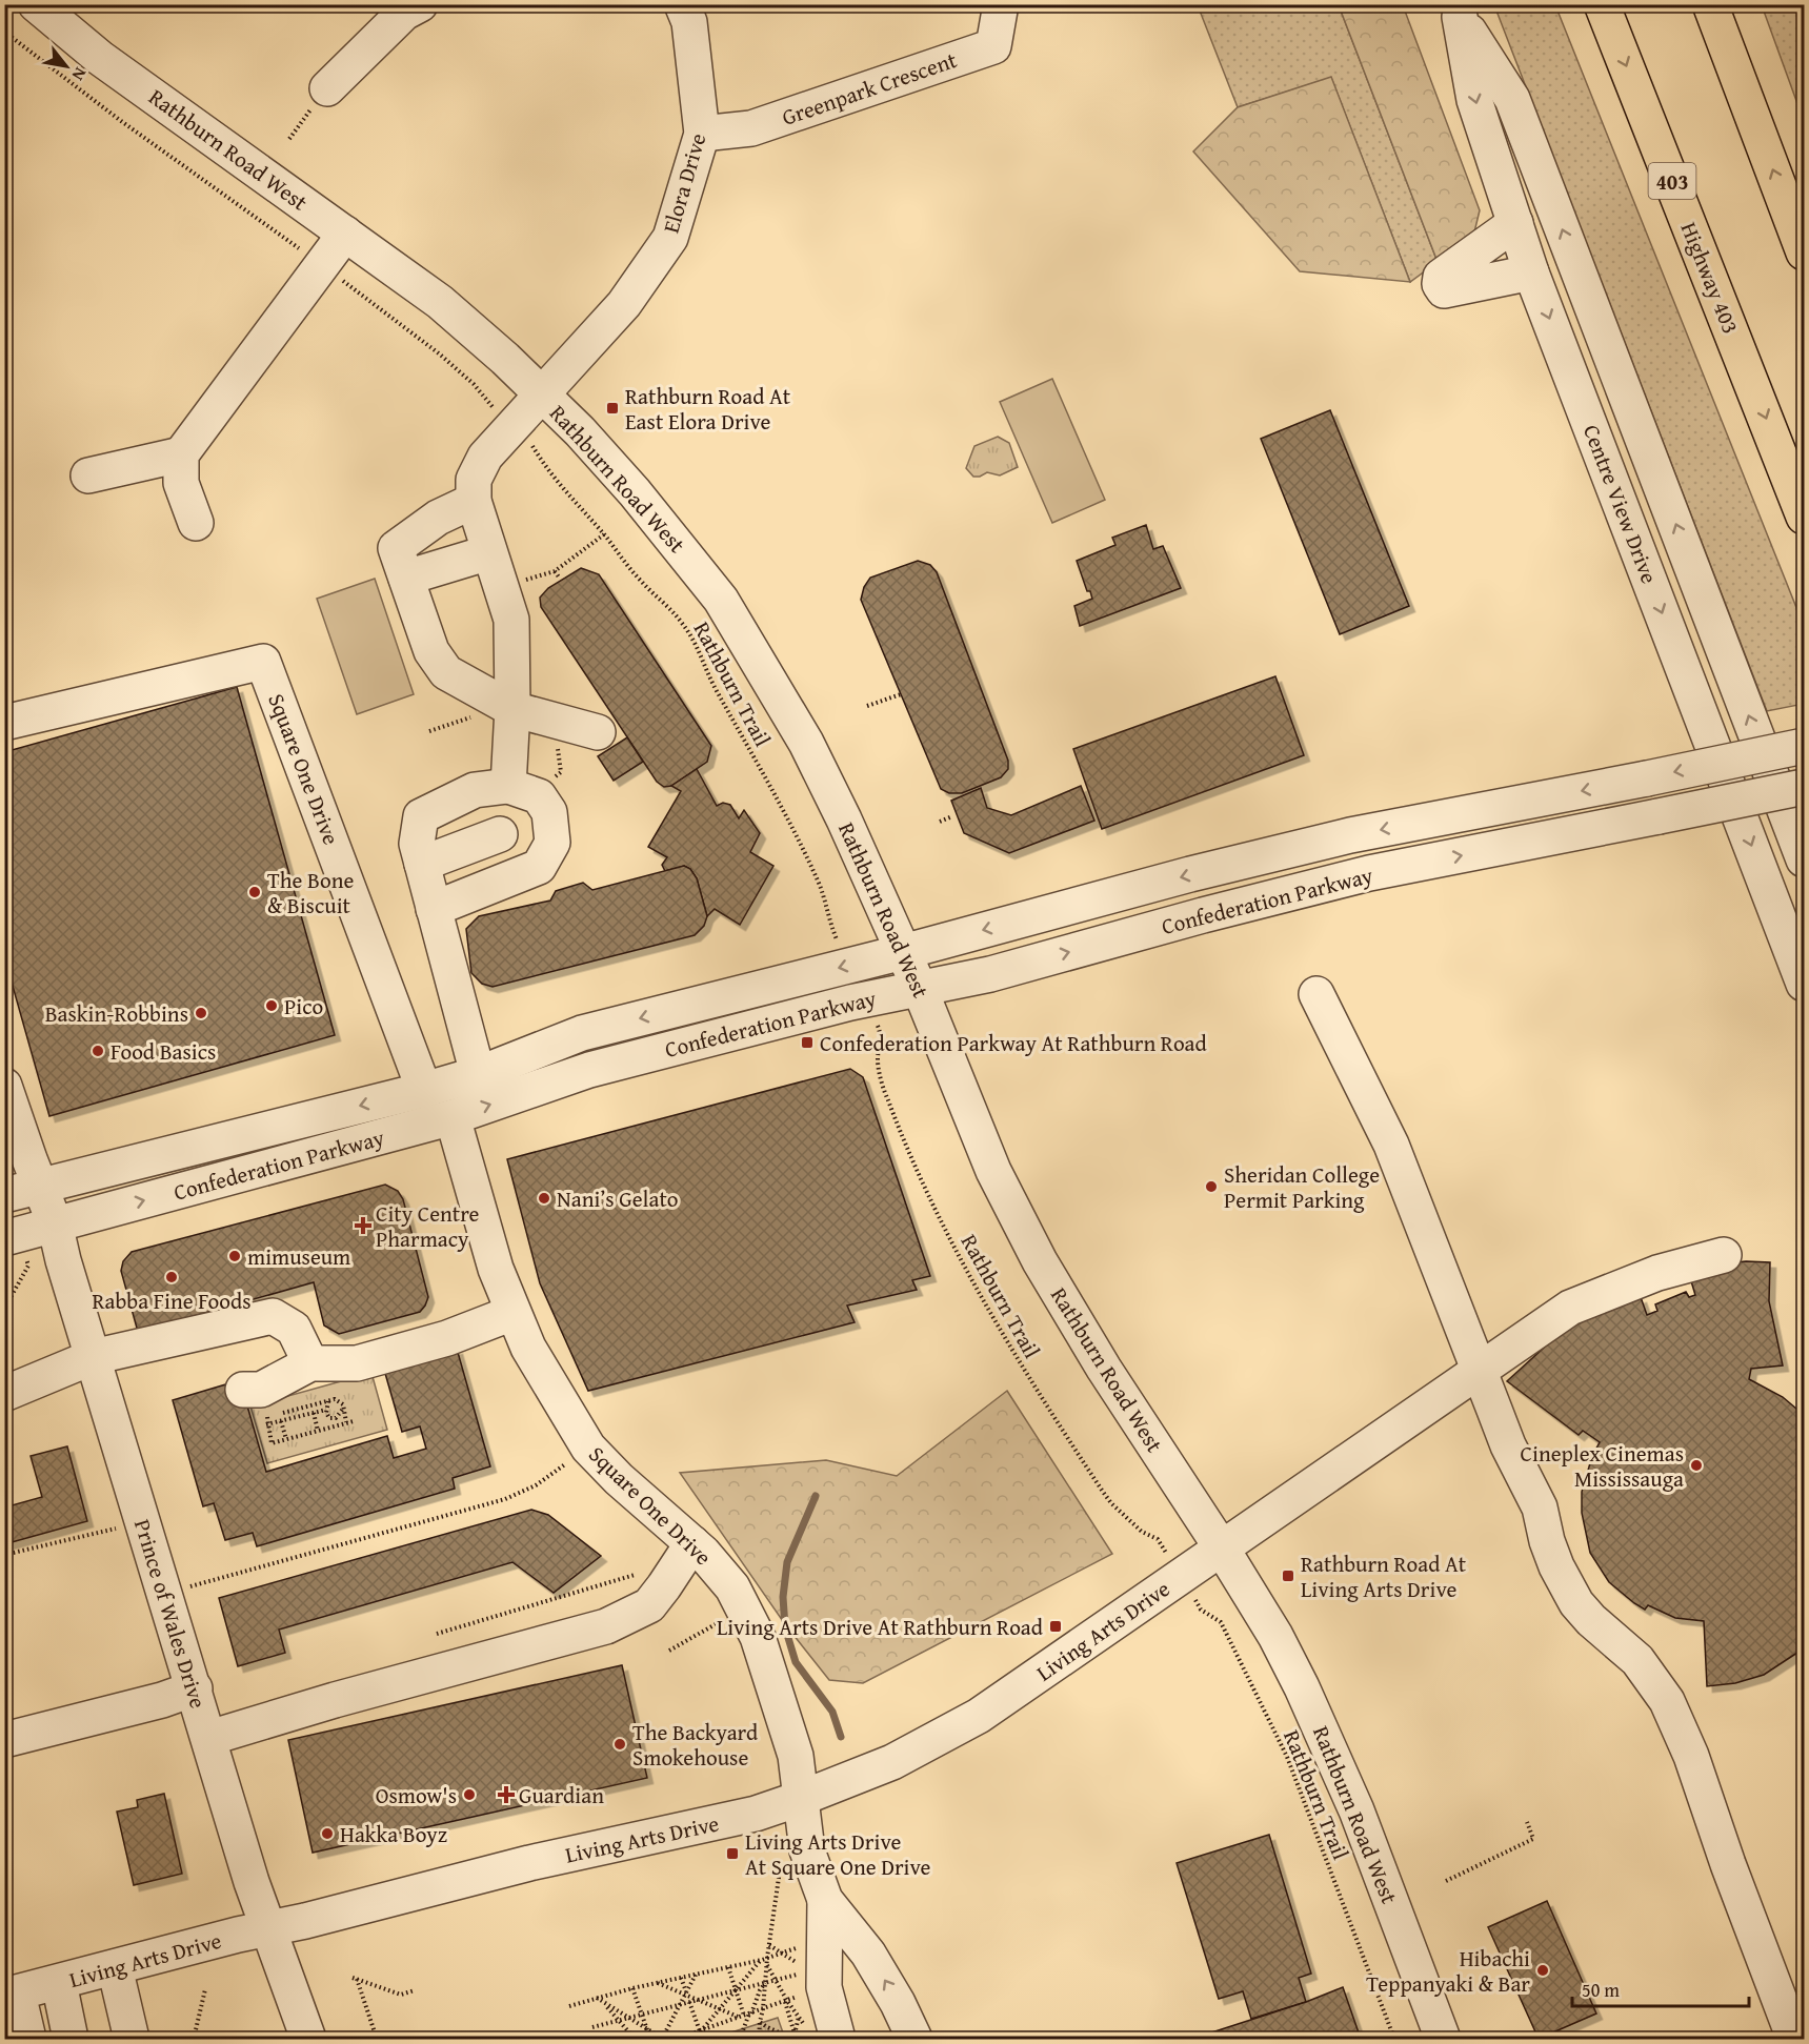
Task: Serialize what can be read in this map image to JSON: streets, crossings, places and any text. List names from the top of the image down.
{
  "streets": {
    "highway": ["403", "Highway 403"],
    "street": [
      "Greenpark Crescent",
      "Rathburn Road West",
      "Elora Drive",
      "Centre View Drive",
      "Square One Drive",
      "Confederation Parkway",
      "Prince of Wales Drive",
      "Living Arts Drive"
    ],
    "path": ["Rathburn Trail"]
  },
  "crossings": [
    ["Greenpark Crescent", "Elora Drive"],
    ["Rathburn Road West", "Elora Drive"],
    ["Rathburn Road West", "Confederation Parkway"],
    ["Rathburn Road West", "Living Arts Drive"],
    ["Square One Drive", "Confederation Parkway"],
    ["Square One Drive", "Living Arts Drive"],
    ["Confederation Parkway", "Prince of Wales Drive"],
    ["Prince of Wales Drive", "Living Arts Drive"]
  ],
  "places": {
    "transit": [
      "Rathburn Road At East Elora Drive",
      "Confederation Parkway At Rathburn Road",
      "Rathburn Road At Living Arts Drive",
      "Living Arts Drive At Rathburn Road",
      "Living Arts Drive At Square One Drive"
    ],
    "other": [
      "The Bone & Biscuit",
      "Pico",
      "Baskin-Robbins",
      "Food Basics",
      "Sheridan College Permit Parking",
      "Nani’s Gelato",
      "mimuseum",
      "Rabba Fine Foods",
      "Cineplex Cinemas Mississauga",
      "The Backyard Smokehouse",
      "Osmow's",
      "Hakka Boyz",
      "Hibachi Teppanyaki & Bar"
    ],
    "health": ["City Centre Pharmacy", "Guardian"]
  },
  "scale_bar": "50 m",
  "north": "bottom right"
}
